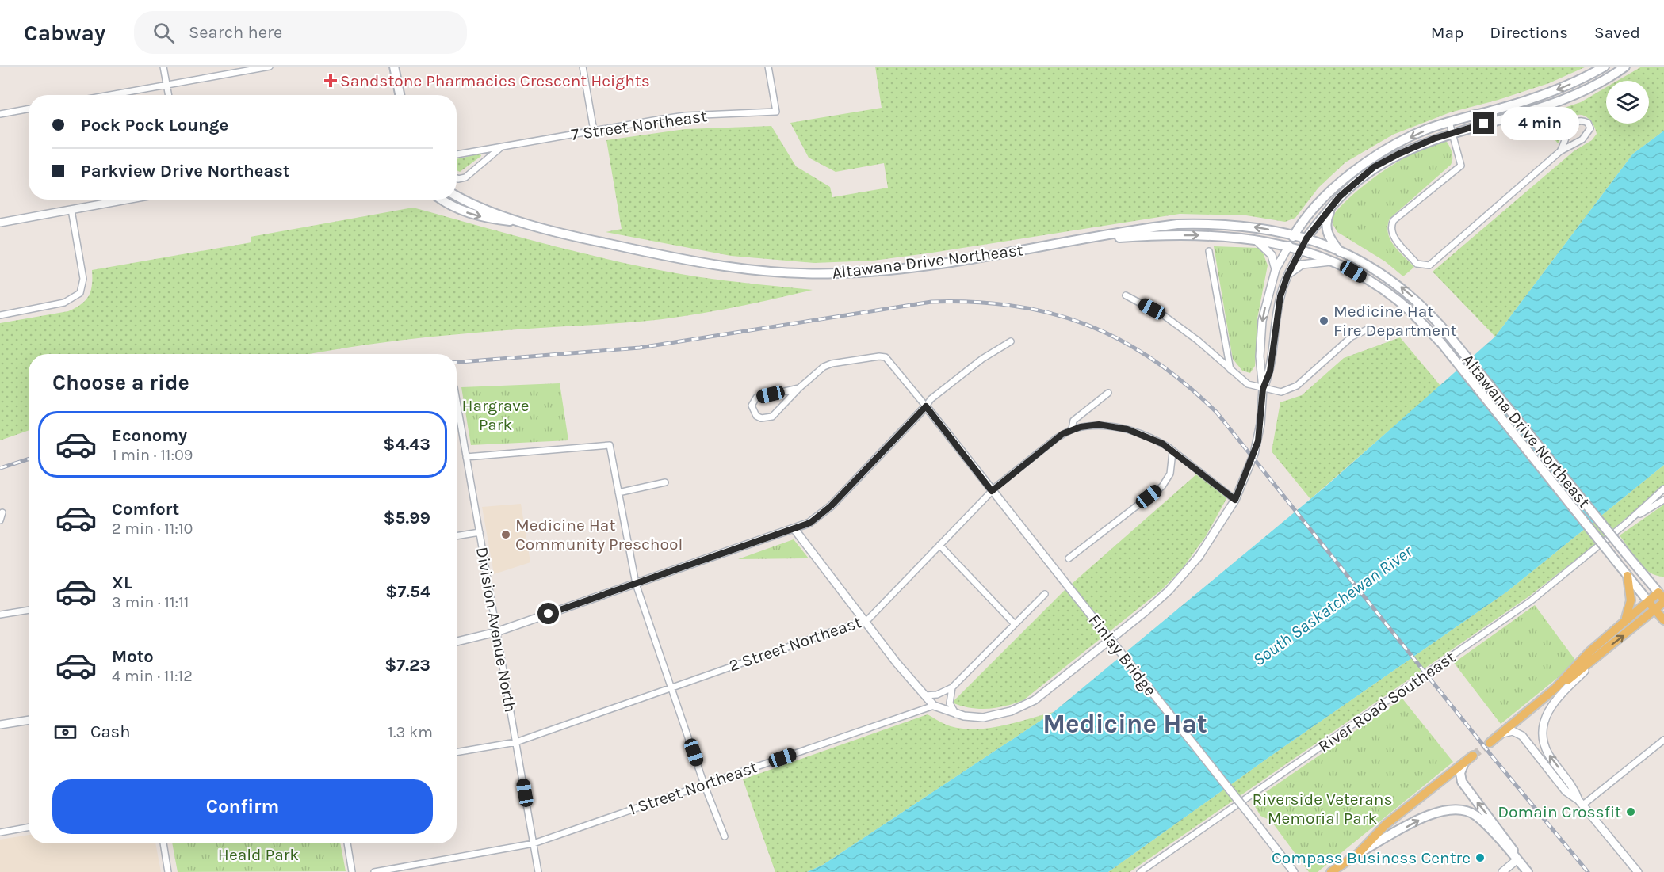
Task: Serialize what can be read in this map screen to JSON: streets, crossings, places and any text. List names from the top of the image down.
{
  "streets": {
    "main road": ["Altawana Drive Northeast"],
    "street": [
      "7 Street Northeast",
      "Division Avenue North",
      "2 Street Northeast",
      "Finlay Bridge",
      "River Road Southeast",
      "1 Street Northeast"
    ]
  },
  "crossings": [
    ["Division Avenue North", "2 Street Northeast"],
    ["Division Avenue North", "1 Street Northeast"],
    ["2 Street Northeast", "Finlay Bridge"]
  ],
  "districts": ["Medicine Hat"],
  "water": ["South Saskatchewan River"],
  "parks": ["Hargrave Park", "Riverside Veterans Memorial Park", "Heald Park"],
  "places": {
    "health": ["Sandstone Pharmacies Crescent Heights"],
    "other": [
      "Medicine Hat Fire Department",
      "Medicine Hat Community Preschool",
      "Domain Crossfit",
      "Compass Business Centre"
    ]
  },
  "page": {
    "header": "Cabway",
    "search": "Search here",
    "nav": ["Map", "Directions", "Saved"],
    "banner": ["Pock Pock Lounge", "Parkview Drive Northeast"],
    "bubble": "4 min",
    "heading": "Choose a ride",
    "list": [
      {
        "name": "Economy",
        "note": "1 min · 11:09",
        "value": "$4.43"
      },
      {
        "name": "Comfort",
        "note": "2 min · 11:10",
        "value": "$5.99"
      },
      {
        "name": "XL",
        "note": "3 min · 11:11",
        "value": "$7.54"
      },
      {
        "name": "Moto",
        "note": "4 min · 11:12",
        "value": "$7.23"
      }
    ],
    "pay": ["Cash", "1.3 km"],
    "buttons": "Confirm"
  }
}
